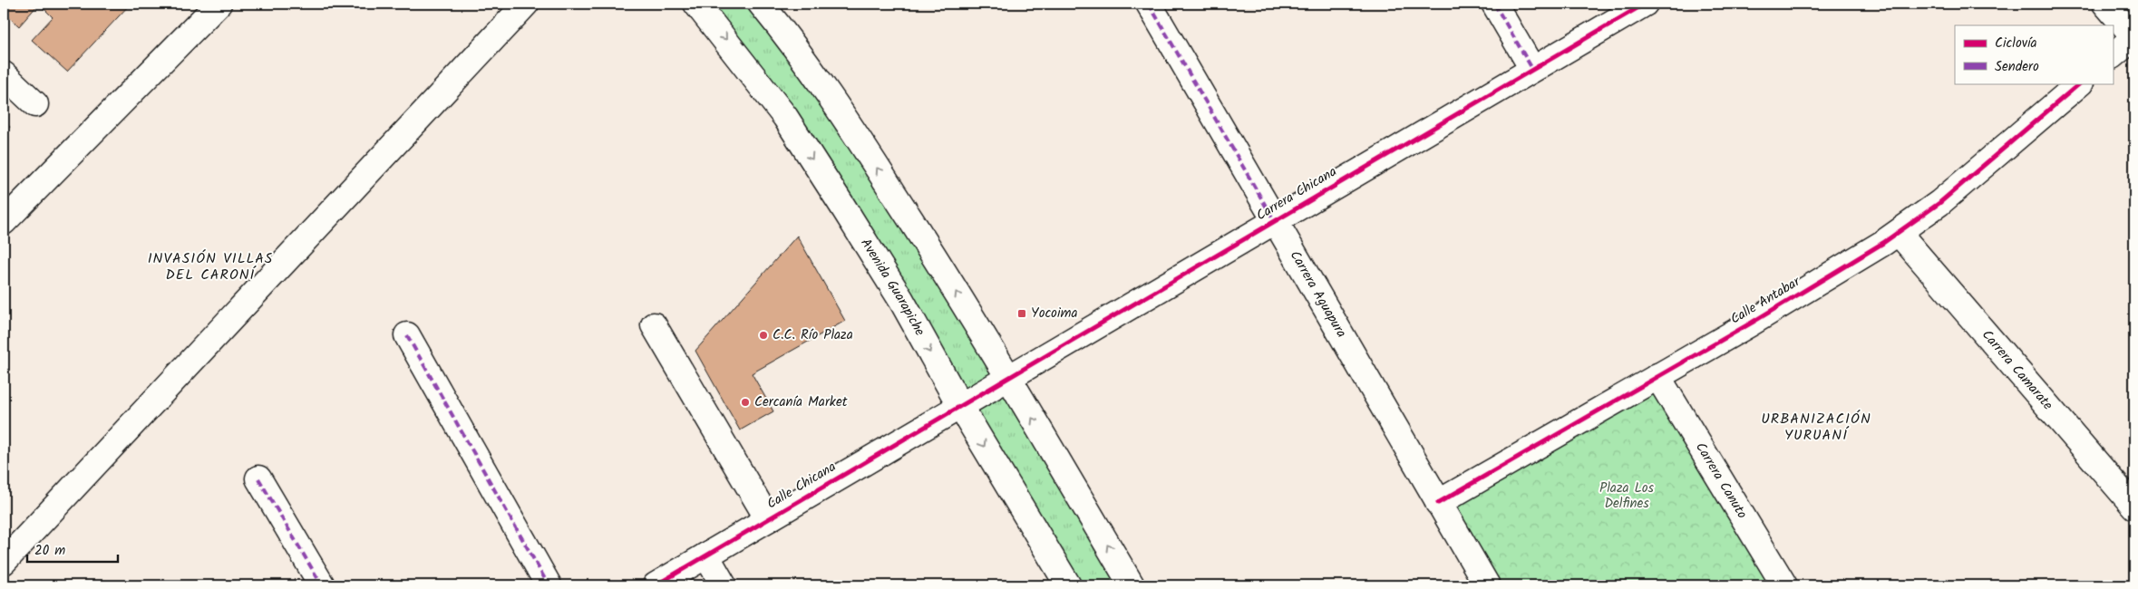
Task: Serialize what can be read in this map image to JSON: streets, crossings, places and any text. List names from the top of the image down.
{
  "streets": {
    "street": [
      "Carrera Chicana",
      "Avenida Guarapiche",
      "Carrera Aguapura",
      "Calle Antabar",
      "Carrera Camarate",
      "Carrera Canuto",
      "Calle Chicana"
    ]
  },
  "crossings": [
    ["Carrera Chicana", "Avenida Guarapiche"],
    ["Carrera Chicana", "Carrera Aguapura"],
    ["Carrera Chicana", "Calle Chicana"],
    ["Avenida Guarapiche", "Calle Chicana"],
    ["Carrera Aguapura", "Calle Antabar"],
    ["Calle Antabar", "Carrera Camarate"],
    ["Calle Antabar", "Carrera Canuto"]
  ],
  "districts": ["INVASIÓN VILLAS DEL CARONÍ", "URBANIZACIÓN YURUANÍ"],
  "parks": ["Plaza Los Delfines"],
  "places": {
    "transit": ["Yocoima"],
    "other": ["C.C. Río Plaza", "Cercanía Market"]
  },
  "legend": ["Ciclovía", "Sendero"],
  "scale_bar": "20 m"
}
